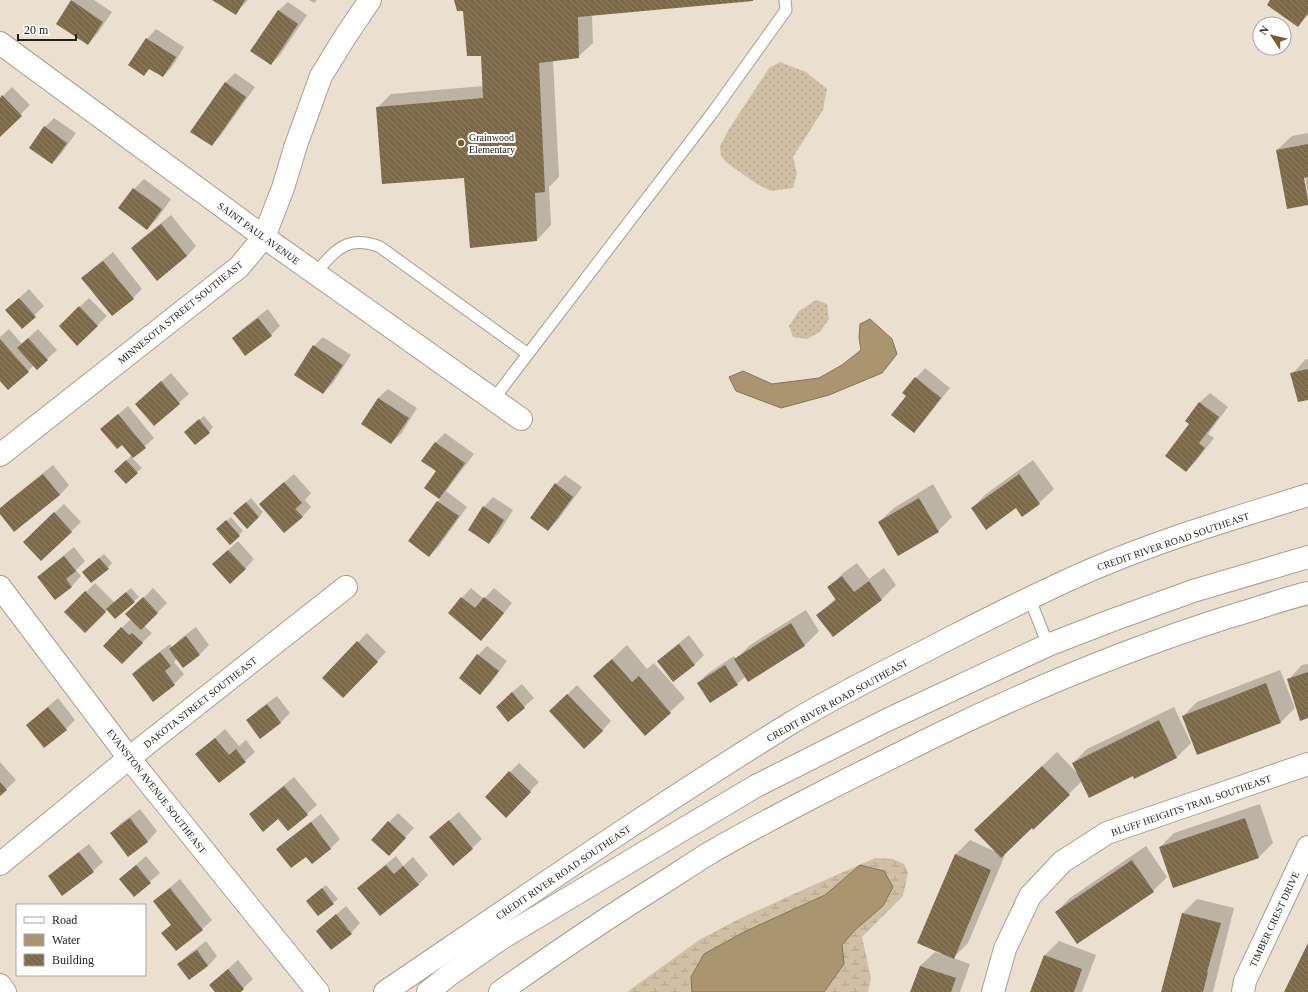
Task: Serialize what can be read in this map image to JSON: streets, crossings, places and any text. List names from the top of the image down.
{
  "streets": {
    "street": [
      "SAINT PAUL AVENUE",
      "MINNESOTA STREET SOUTHEAST",
      "CREDIT RIVER ROAD SOUTHEAST",
      "DAKOTA STREET SOUTHEAST",
      "EVANSTON AVENUE SOUTHEAST",
      "BLUFF HEIGHTS TRAIL SOUTHEAST",
      "TIMBER CREST DRIVE"
    ]
  },
  "crossings": [
    ["SAINT PAUL AVENUE", "MINNESOTA STREET SOUTHEAST"],
    ["DAKOTA STREET SOUTHEAST", "EVANSTON AVENUE SOUTHEAST"]
  ],
  "places": ["Grainwood Elementary"],
  "legend": ["Road", "Water", "Building"],
  "scale_bar": "20 m",
  "north": "top left"
}
